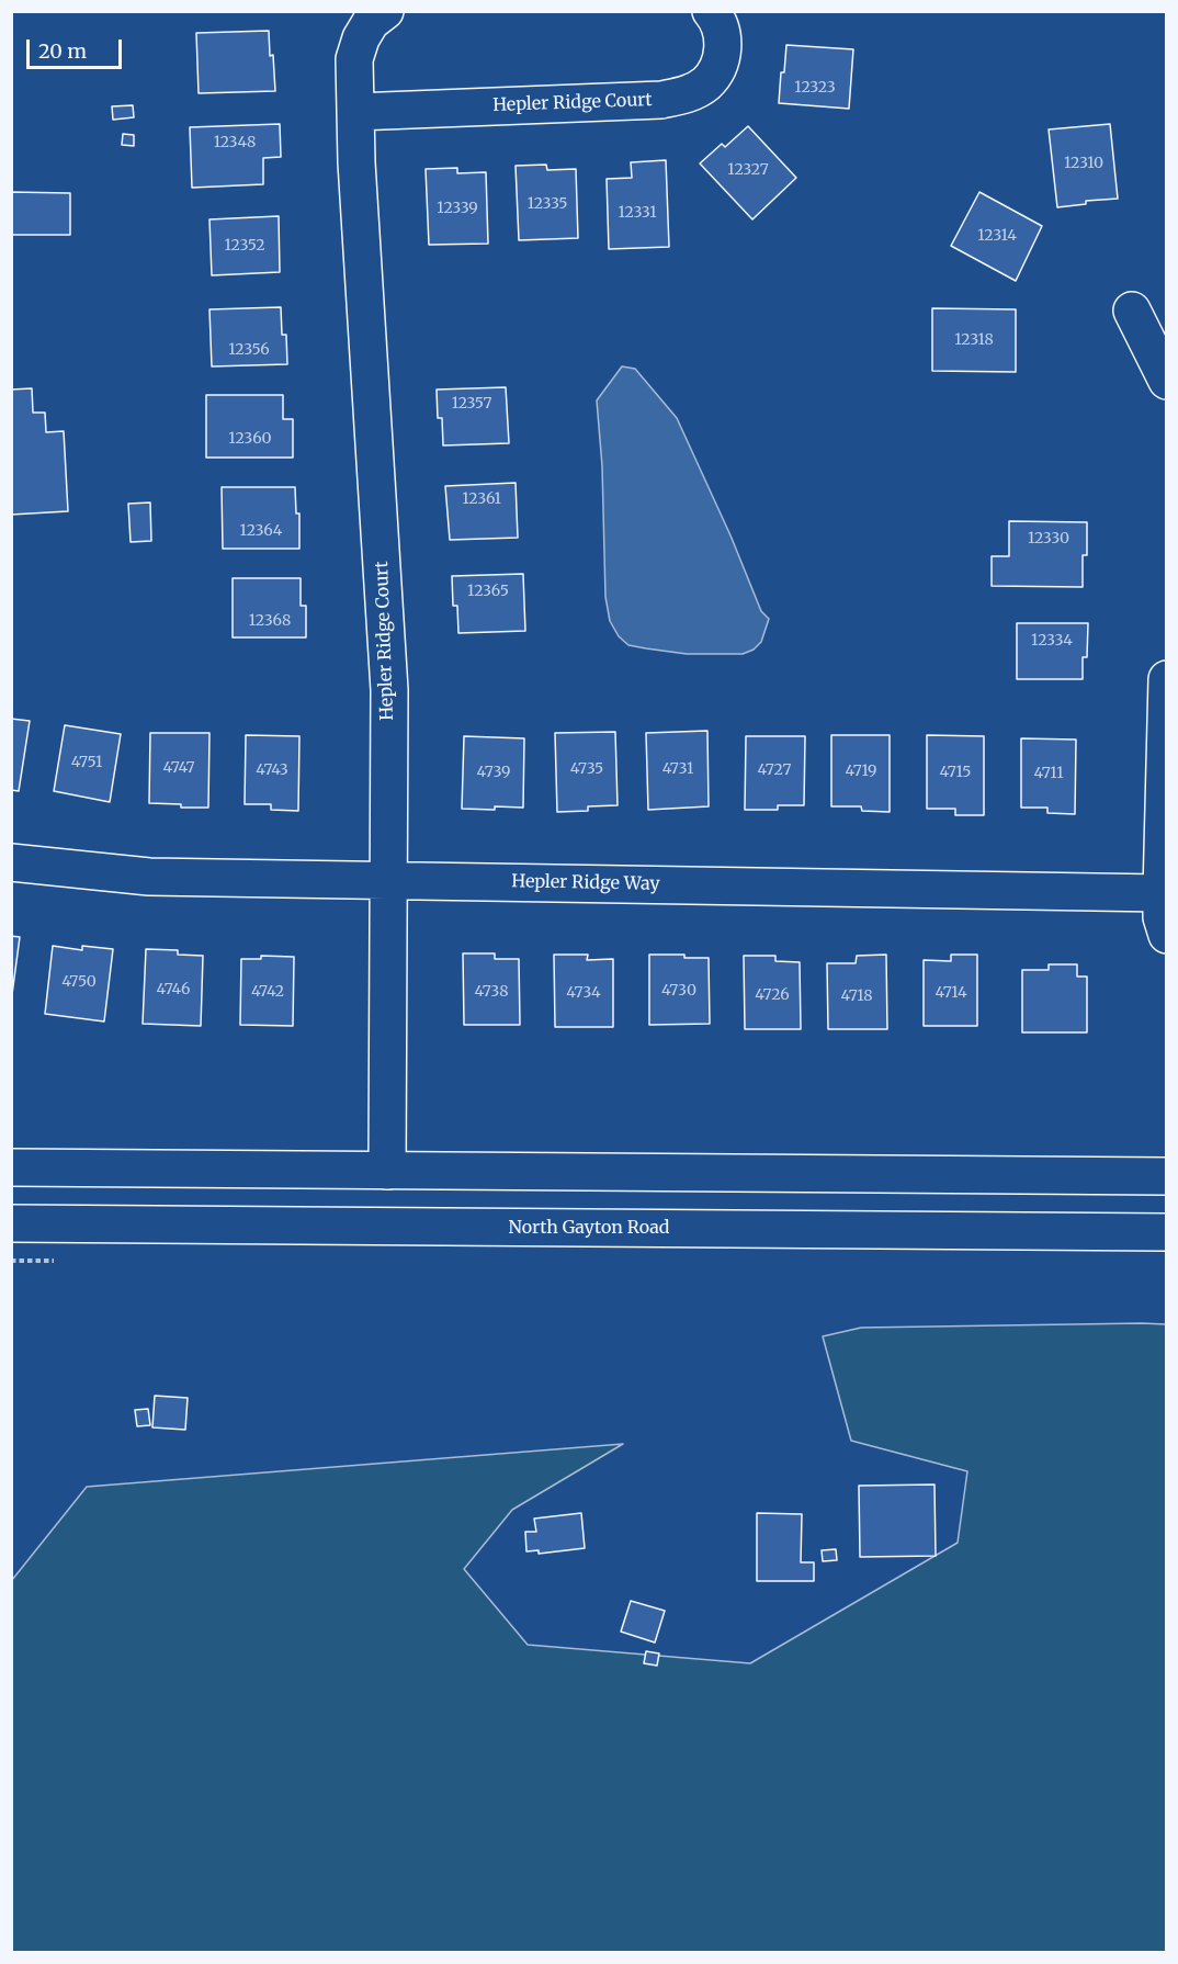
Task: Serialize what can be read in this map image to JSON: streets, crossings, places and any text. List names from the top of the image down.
{
  "streets": {
    "street": ["Hepler Ridge Court", "Hepler Ridge Way", "North Gayton Road"]
  },
  "crossings": [
    ["Hepler Ridge Court", "Hepler Ridge Way"]
  ],
  "house_numbers": [
    "12323",
    "12348",
    "12310",
    "12327",
    "12335",
    "12339",
    "12331",
    "12314",
    "12352",
    "12318",
    "12356",
    "12357",
    "12360",
    "12361",
    "12364",
    "12330",
    "12365",
    "12368",
    "12334",
    "4751",
    "4747",
    "4735",
    "4731",
    "4743",
    "4727",
    "4719",
    "4739",
    "4715",
    "4711",
    "4750",
    "4746",
    "4730",
    "4742",
    "4738",
    "4734",
    "4714",
    "4726",
    "4718"
  ],
  "scale_bar": "20 m"
}
